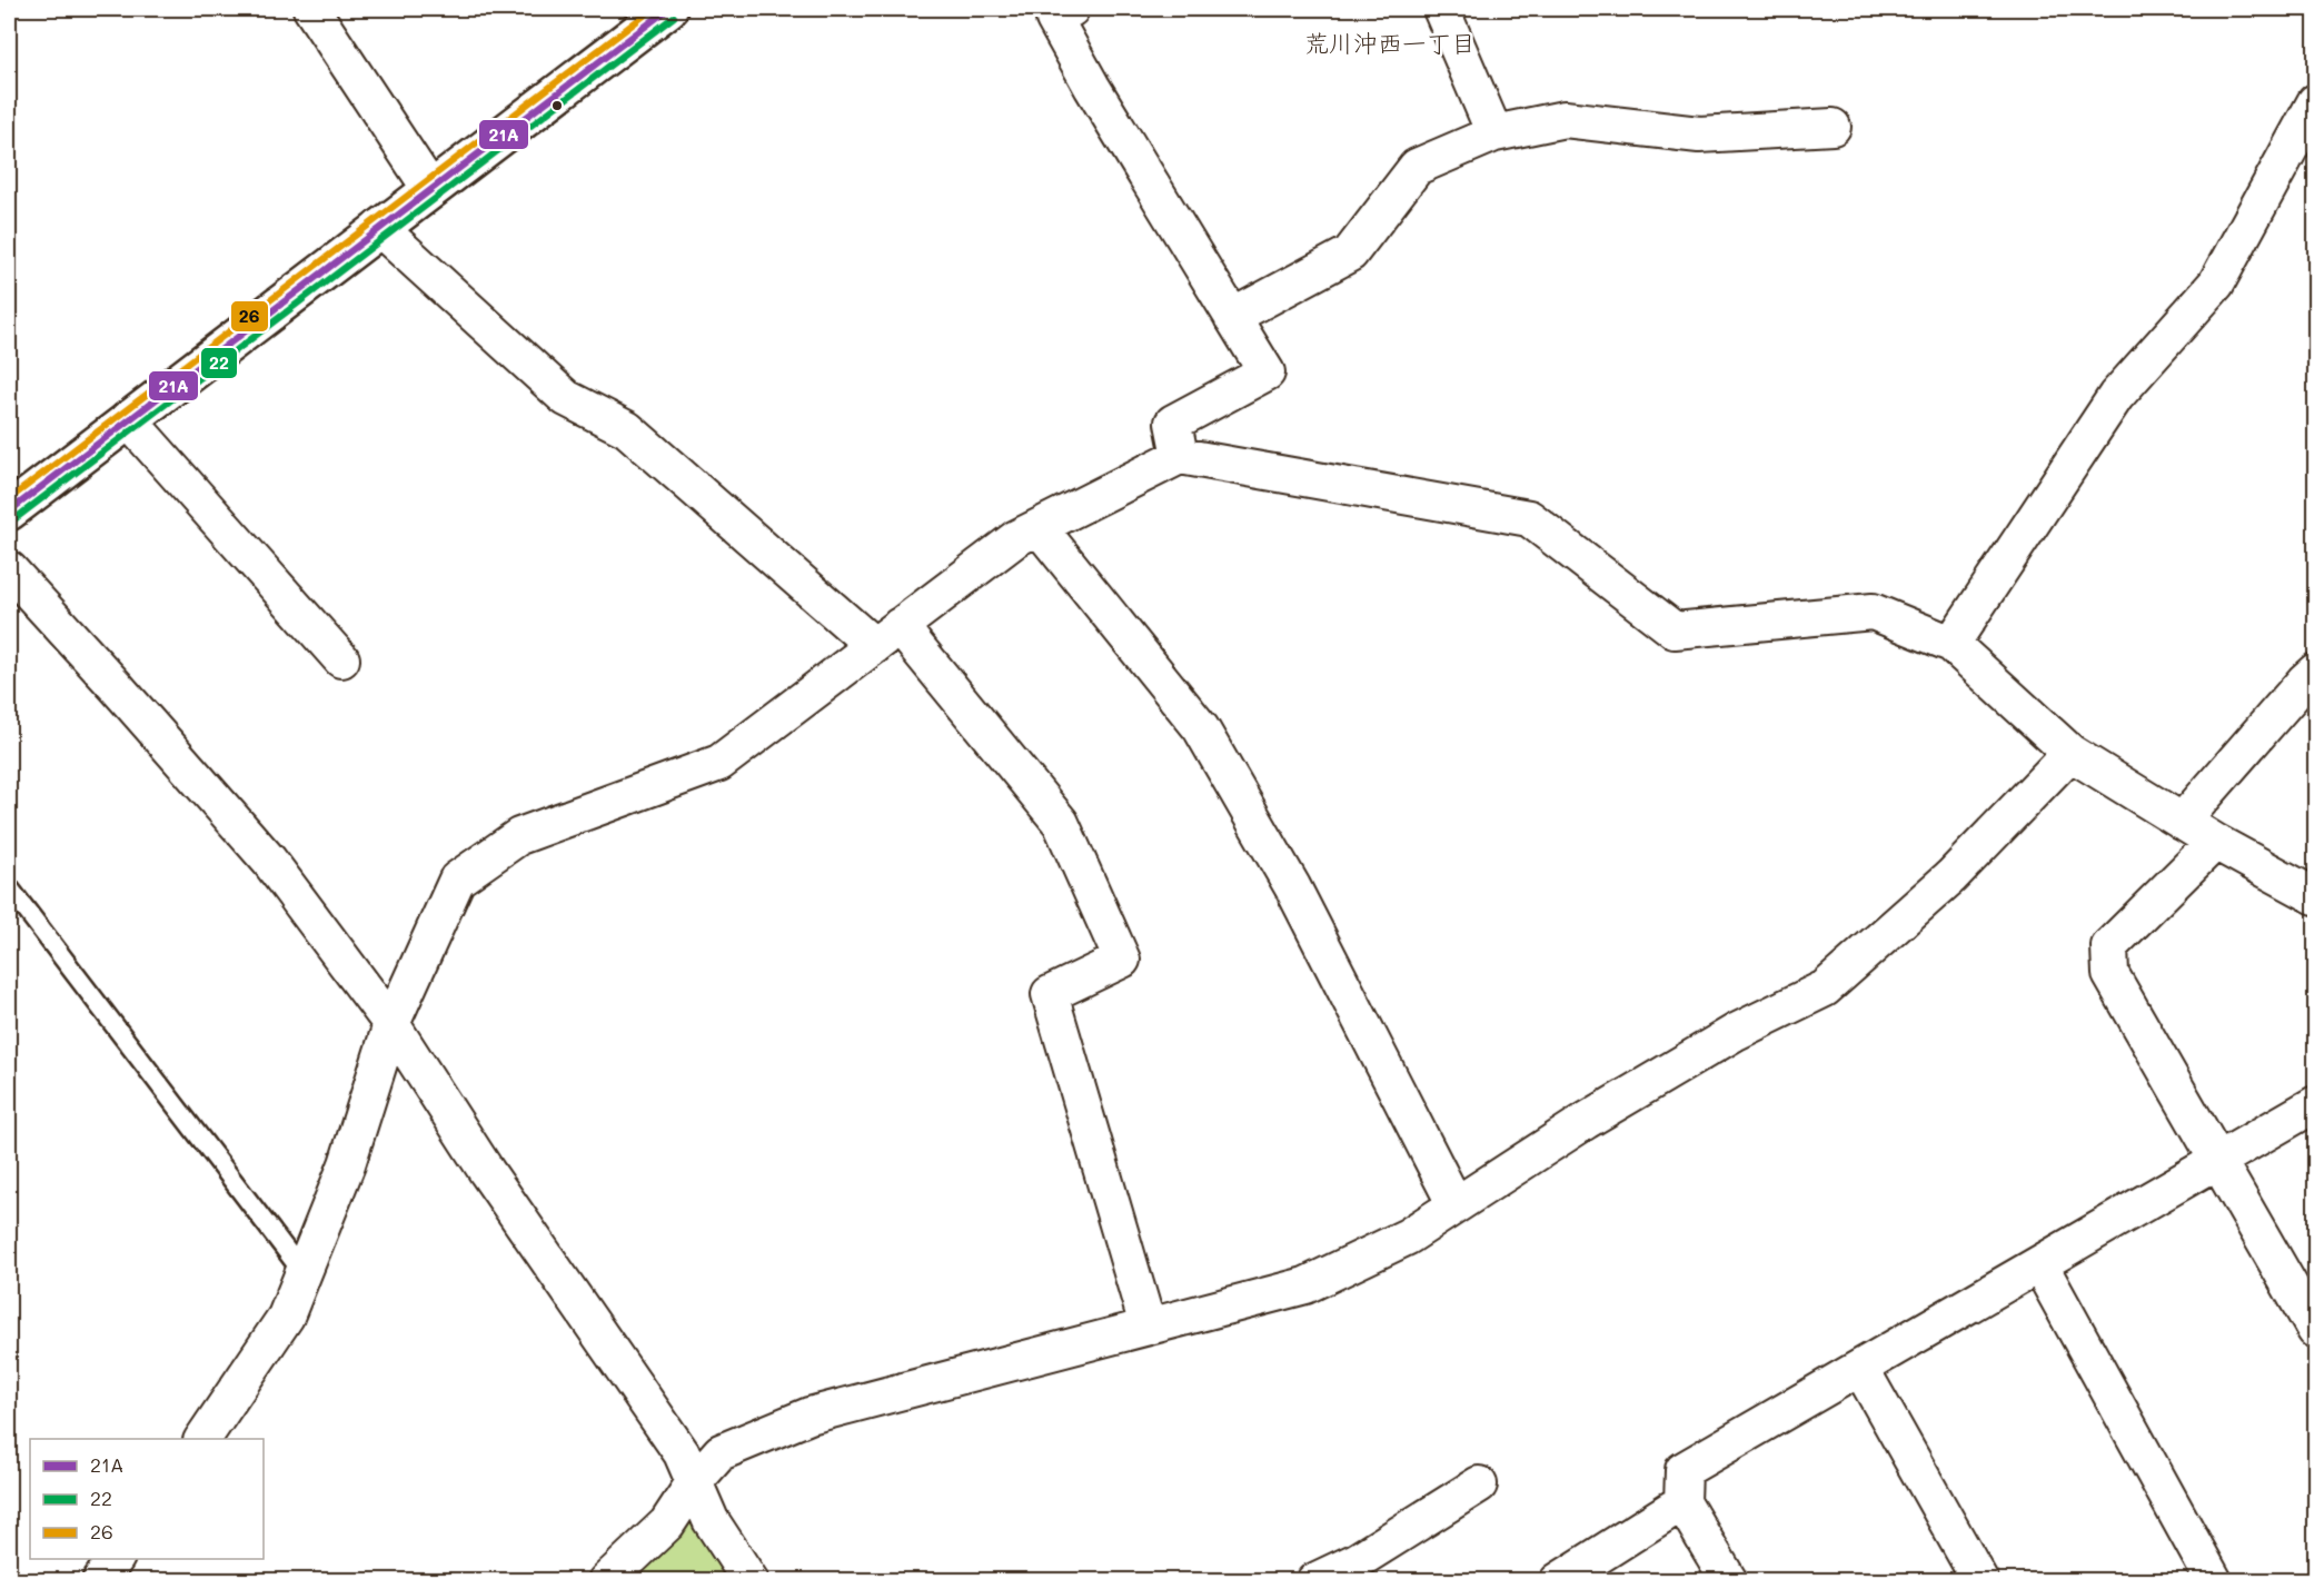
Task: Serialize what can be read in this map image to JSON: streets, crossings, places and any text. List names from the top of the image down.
{
  "districts": ["荒川沖西一丁目"],
  "lines": ["transit line 21A", "transit line 26", "transit line 22"],
  "legend": ["21A", "22", "26"]
}
